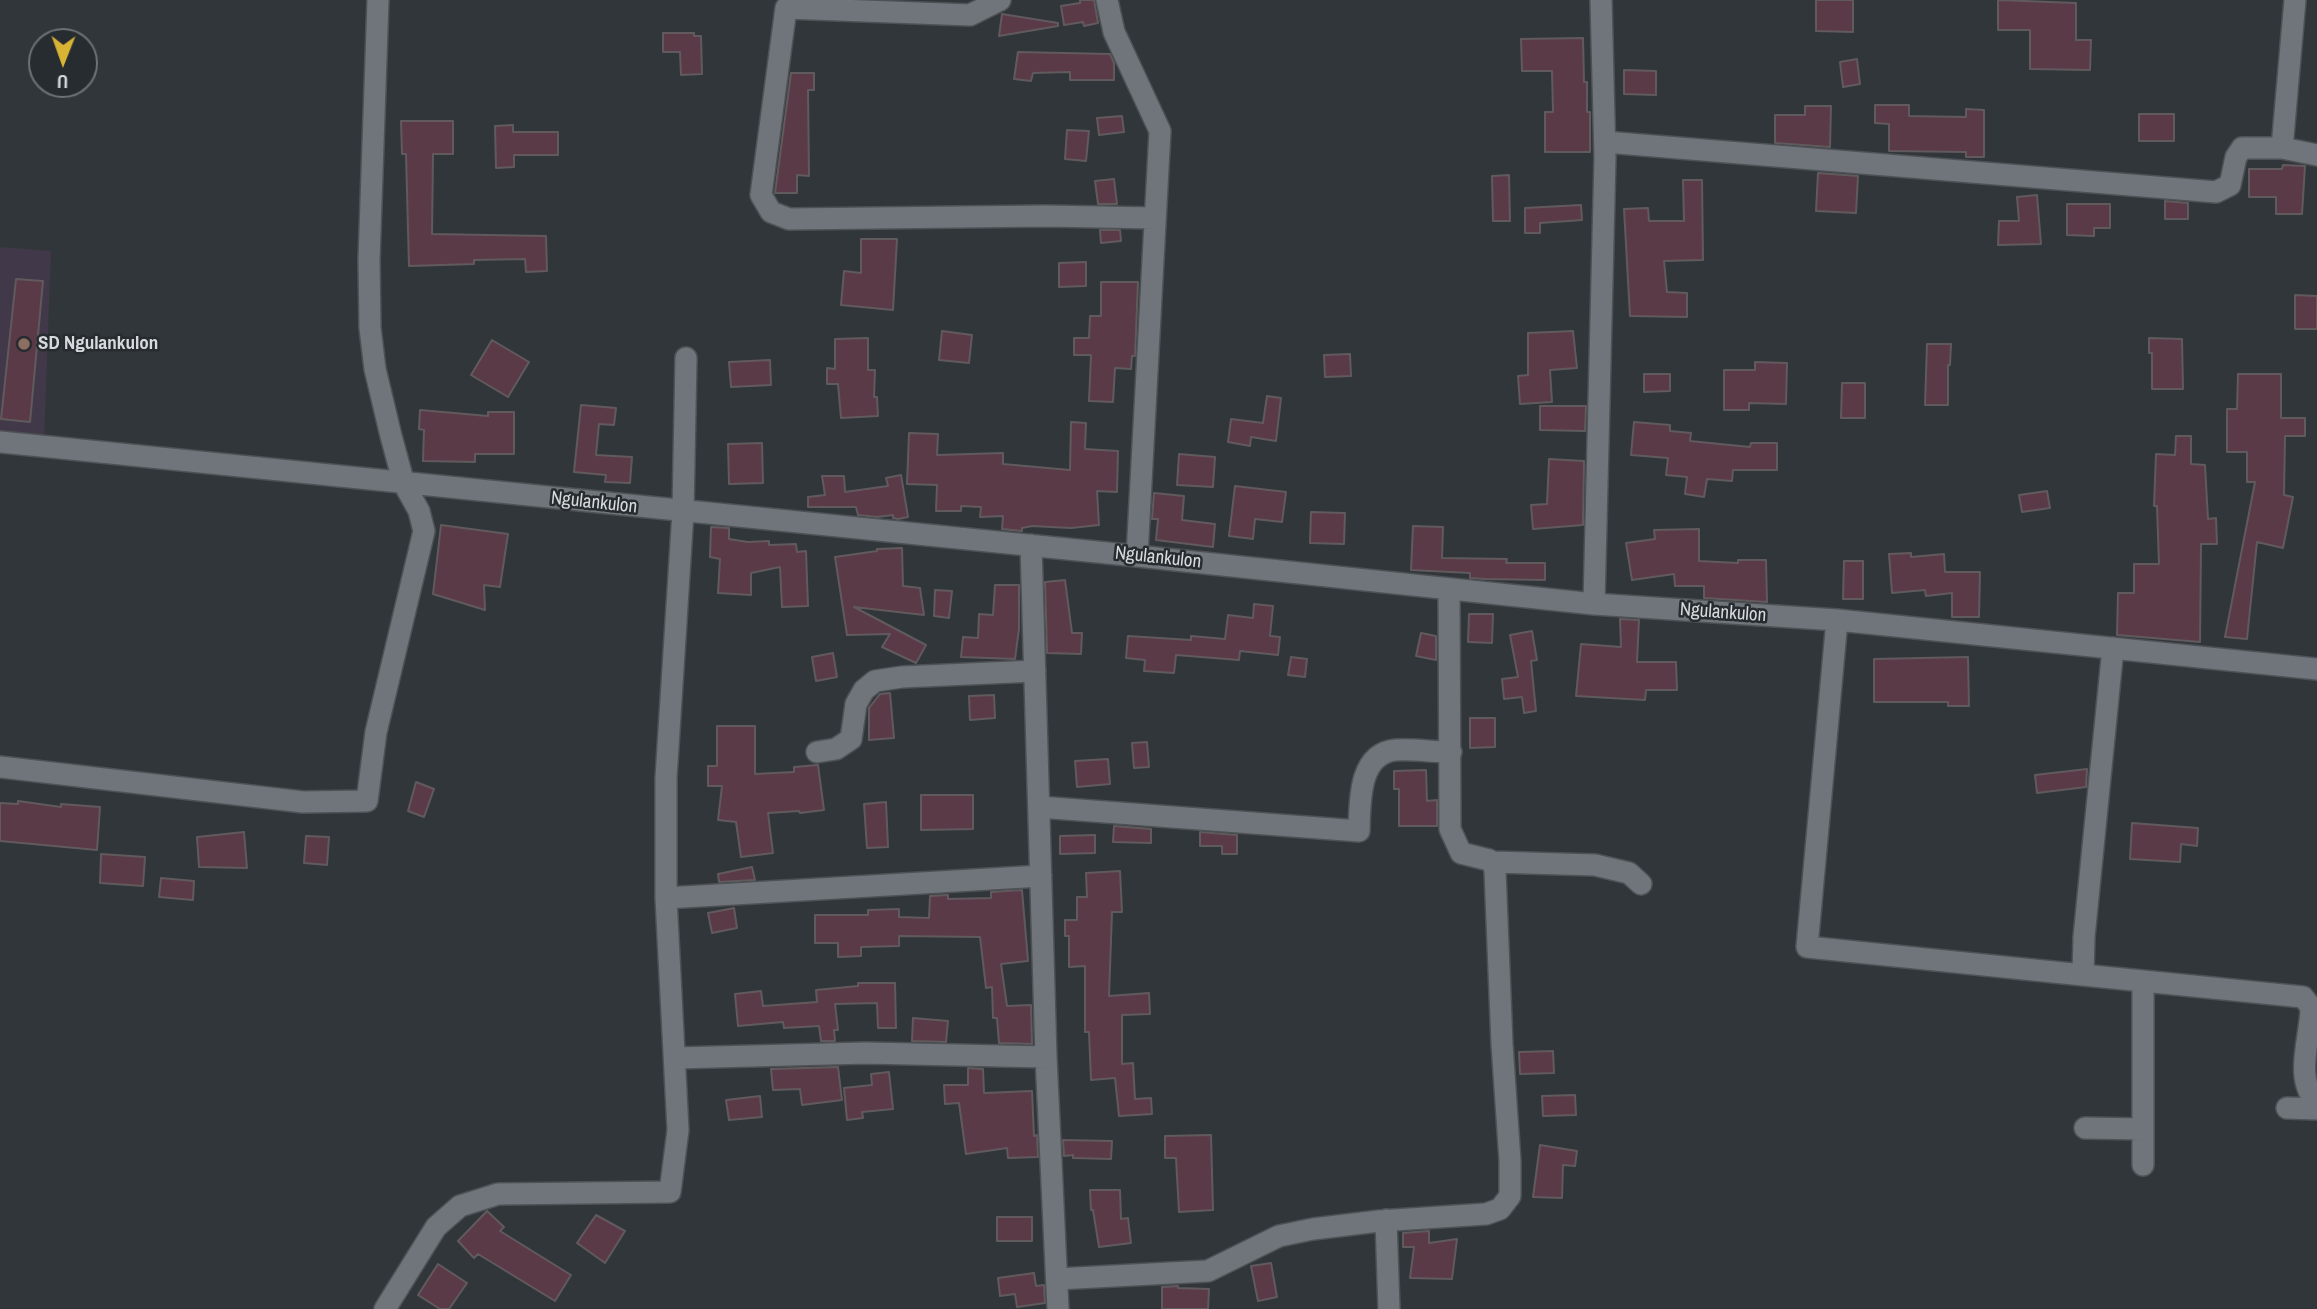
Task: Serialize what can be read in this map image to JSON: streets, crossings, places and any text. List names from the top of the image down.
{
  "streets": {
    "street": ["Ngulankulon"]
  },
  "places": ["SD Ngulankulon"],
  "north": "bottom"
}
